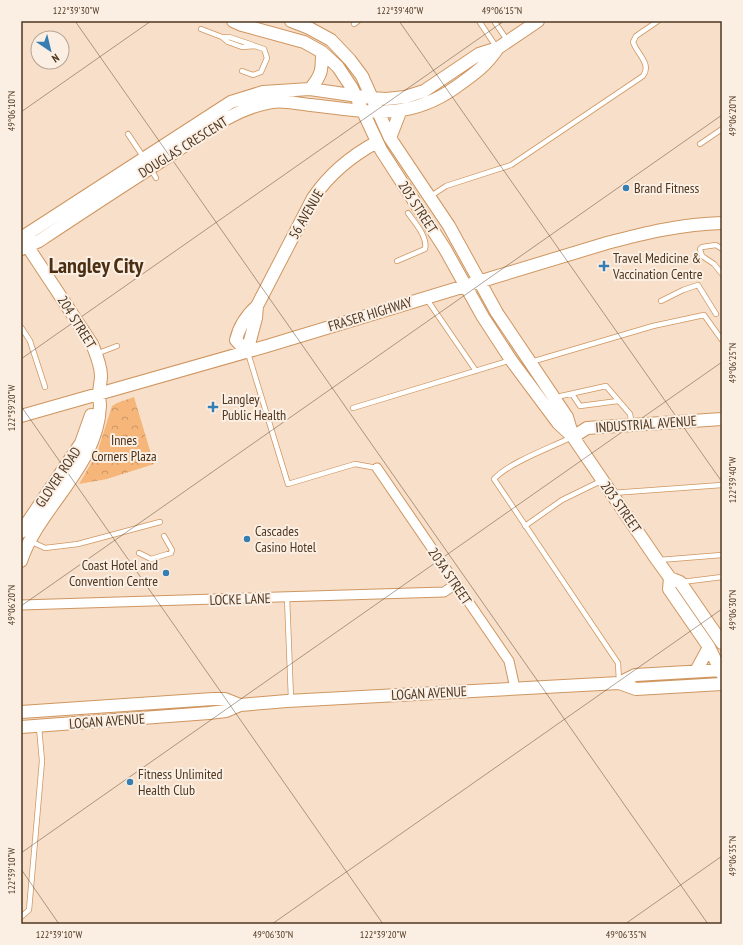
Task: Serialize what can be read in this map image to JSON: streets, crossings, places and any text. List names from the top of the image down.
{
  "streets": {
    "main road": [
      "DOUGLAS CRESCENT",
      "203 STREET",
      "56 AVENUE",
      "FRASER HIGHWAY",
      "204 STREET",
      "INDUSTRIAL AVENUE",
      "GLOVER ROAD",
      "LOGAN AVENUE"
    ],
    "street": ["203A STREET", "LOCKE LANE"]
  },
  "crossings": [
    ["DOUGLAS CRESCENT", "203 STREET"],
    ["DOUGLAS CRESCENT", "204 STREET"],
    ["203 STREET", "56 AVENUE"],
    ["203 STREET", "FRASER HIGHWAY"],
    ["203 STREET", "INDUSTRIAL AVENUE"],
    ["203 STREET", "LOGAN AVENUE"],
    ["56 AVENUE", "FRASER HIGHWAY"],
    ["FRASER HIGHWAY", "204 STREET"],
    ["FRASER HIGHWAY", "GLOVER ROAD"],
    ["204 STREET", "GLOVER ROAD"],
    ["203A STREET", "LOCKE LANE"],
    ["203A STREET", "LOGAN AVENUE"]
  ],
  "districts": ["Langley City"],
  "parks": ["Innes Corners Plaza"],
  "places": {
    "other": [
      "Brand Fitness",
      "Cascades Casino Hotel",
      "Coast Hotel and Convention Centre",
      "Fitness Unlimited Health Club"
    ],
    "health": ["Travel Medicine & Vaccination Centre", "Langley Public Health"]
  },
  "north": "bottom right",
  "coordinates": [
    "122°39'30\"W",
    "122°39'40\"W",
    "49°06'15\"N",
    "49°06'10\"N",
    "49°06'20\"N",
    "49°06'25\"N",
    "122°39'20\"W",
    "49°06'30\"N",
    "49°06'35\"N",
    "122°39'10\"W"
  ]
}
